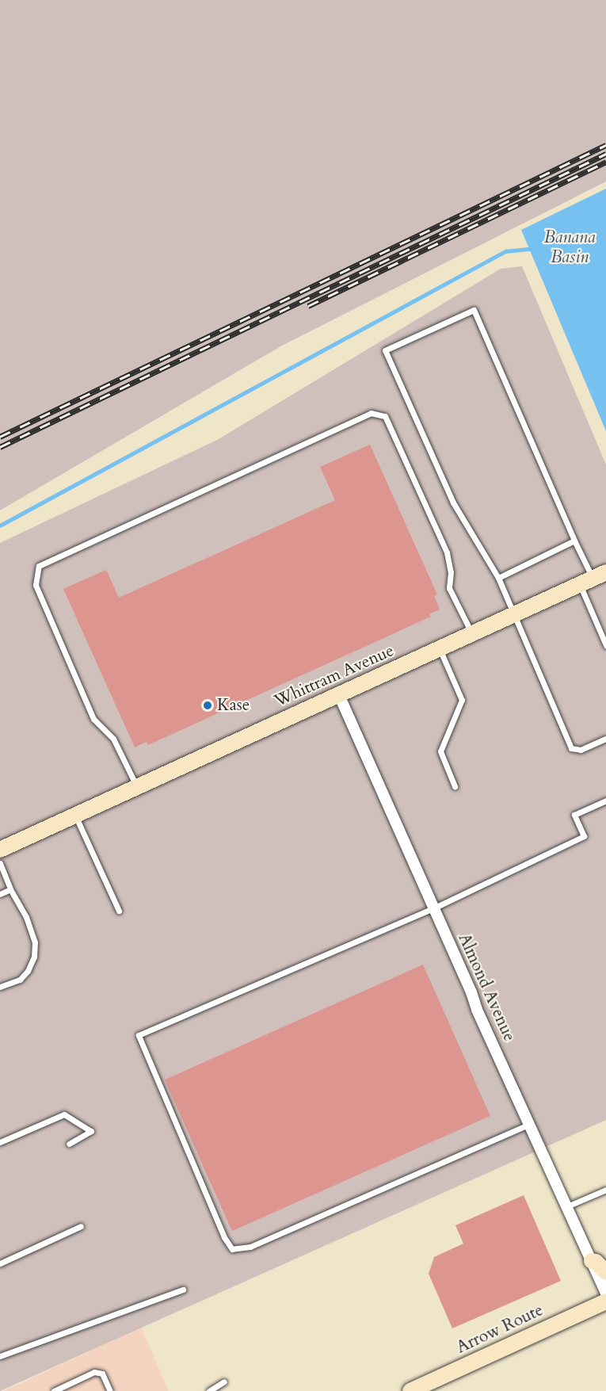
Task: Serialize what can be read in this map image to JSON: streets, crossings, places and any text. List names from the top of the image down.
{
  "streets": {
    "street": ["Whittram Avenue", "Almond Avenue", "Arrow Route"]
  },
  "crossings": [
    ["Whittram Avenue", "Almond Avenue"]
  ],
  "water": ["Banana Basin"],
  "places": ["Kase"]
}
